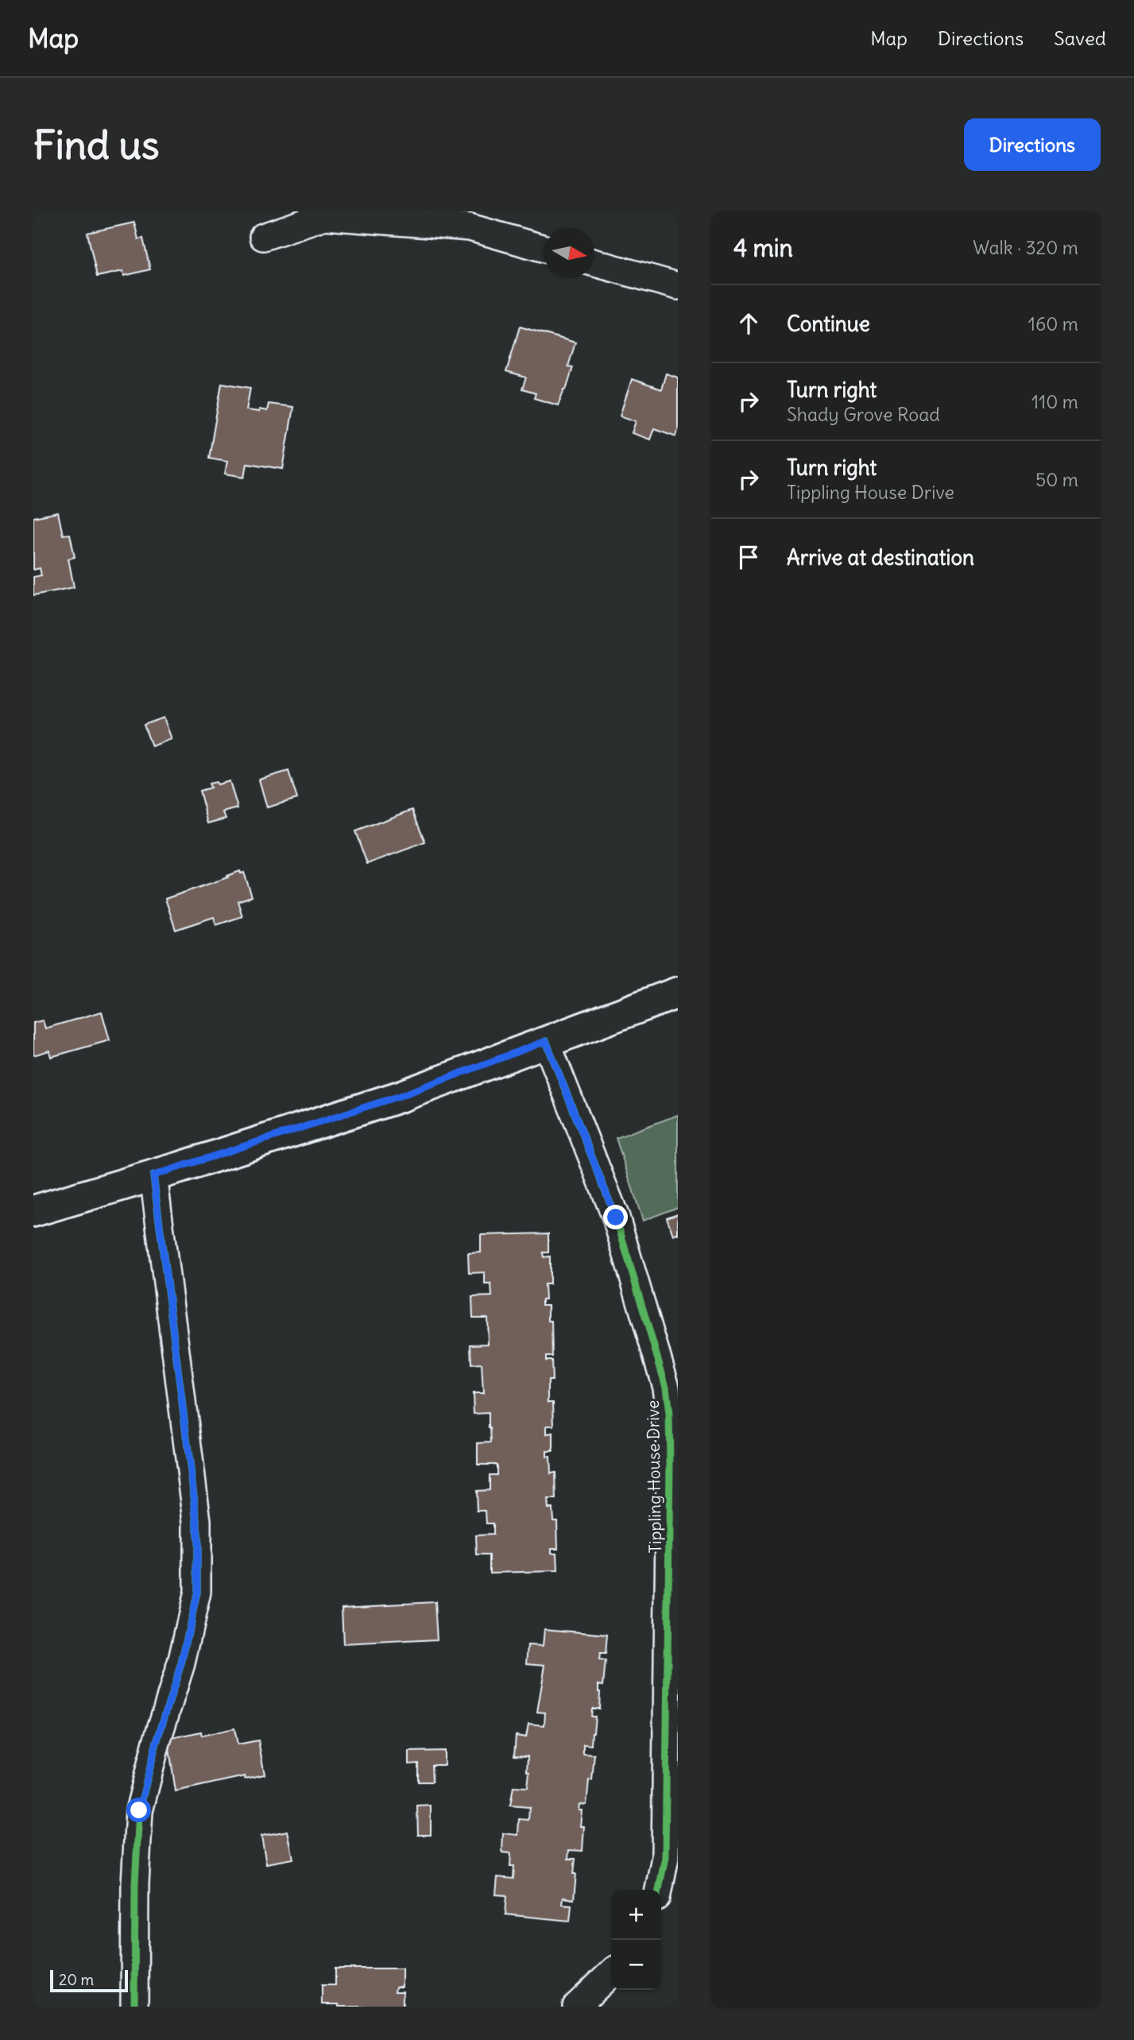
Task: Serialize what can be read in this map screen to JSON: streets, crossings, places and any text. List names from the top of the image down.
{
  "streets": {
    "street": ["Tippling House Drive"]
  },
  "scale_bar": "20 m",
  "north": "right",
  "page": {
    "header": "Map",
    "nav": ["Map", "Directions", "Saved"],
    "buttons": "Directions",
    "title": "Find us",
    "heading": ["4 min", "Walk · 320 m"],
    "list": [
      ["Continue", "160 m"],
      ["Turn right", "Shady Grove Road", "110 m"],
      ["Turn right", "Tippling House Drive", "50 m"],
      "Arrive at destination"
    ],
    "map_buttons": ["+", "−"],
    "scale": "20 m"
  }
}
